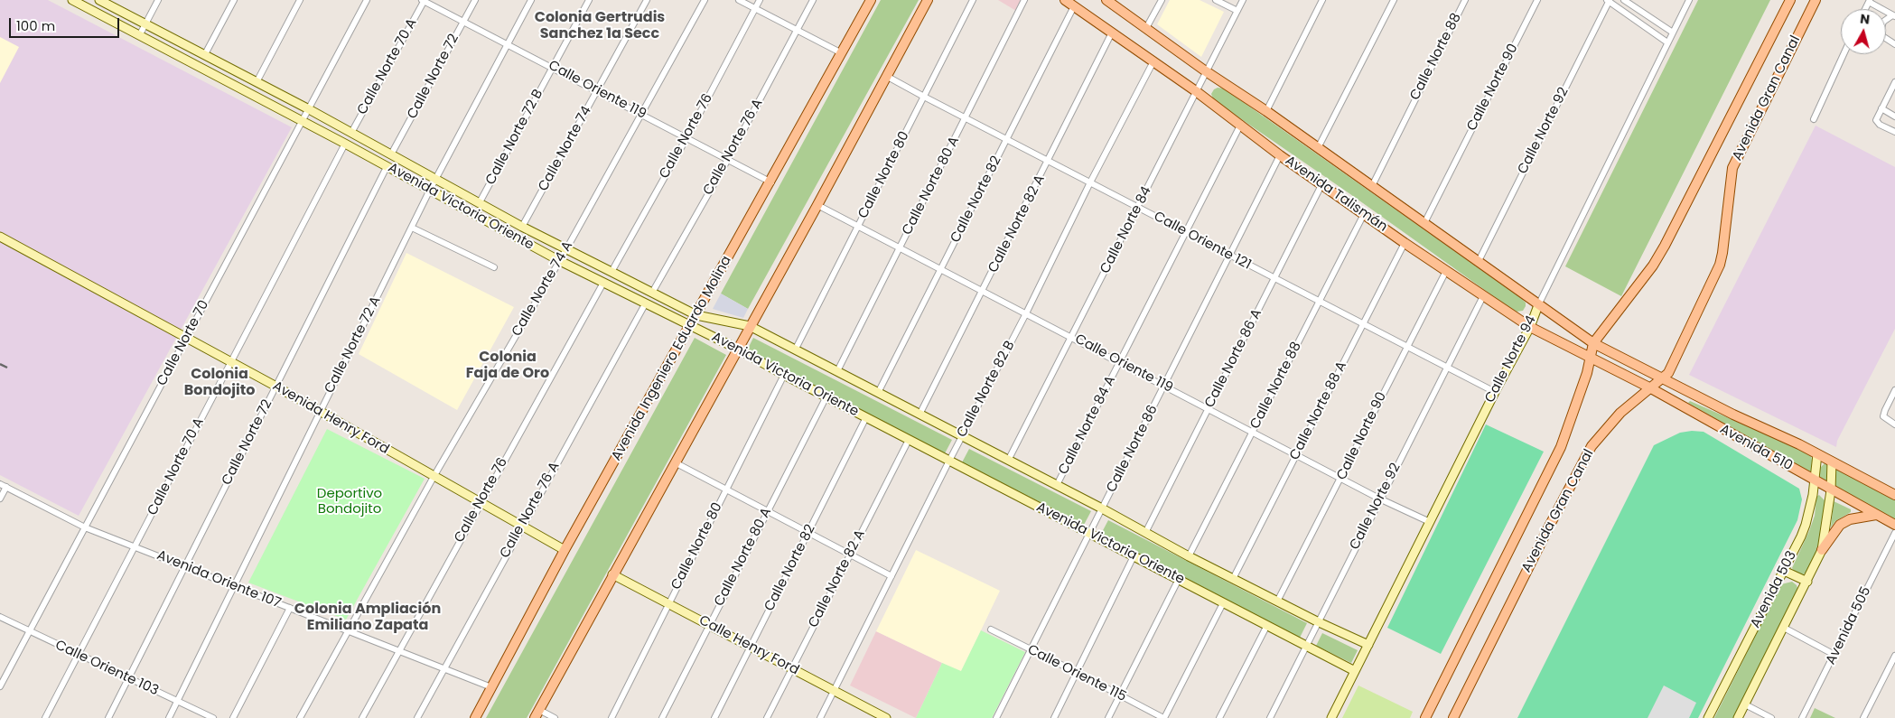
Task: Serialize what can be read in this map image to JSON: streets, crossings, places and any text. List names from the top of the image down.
{
  "streets": {
    "main road": [
      "Avenida Gran Canal",
      "Avenida Talismán",
      "Avenida Ingeniero Eduardo Molina",
      "Avenida 510"
    ],
    "street": [
      "Calle Norte 88",
      "Calle Norte 70 A",
      "Calle Norte 72",
      "Calle Norte 90",
      "Calle Oriente 119",
      "Calle Norte 92",
      "Calle Norte 76",
      "Calle Norte 72 B",
      "Calle Norte 76 A",
      "Calle Norte 74",
      "Calle Norte 80",
      "Calle Norte 80 A",
      "Calle Norte 82",
      "Avenida Victoria Oriente",
      "Calle Norte 82 A",
      "Calle Norte 84",
      "Calle Oriente 121",
      "Calle Norte 74 A",
      "Calle Norte 70",
      "Calle Norte 72 A",
      "Calle Norte 86 A",
      "Calle Norte 94",
      "Calle Norte 82 B",
      "Calle Norte 88 A",
      "Avenida Henry Ford",
      "Calle Norte 84 A",
      "Calle Norte 86",
      "Avenida Oriente 107",
      "Avenida 503",
      "Avenida 505",
      "Calle Henry Ford",
      "Calle Oriente 103",
      "Calle Oriente 115"
    ]
  },
  "crossings": [
    ["Calle Norte 88", "Calle Oriente 119"],
    ["Calle Norte 88", "Avenida Talismán"],
    ["Calle Norte 88", "Avenida Victoria Oriente"],
    ["Calle Norte 88", "Calle Oriente 121"],
    ["Calle Norte 70 A", "Calle Oriente 119"],
    ["Calle Norte 70 A", "Avenida Victoria Oriente"],
    ["Calle Norte 70 A", "Avenida Henry Ford"],
    ["Calle Norte 70 A", "Avenida Oriente 107"],
    ["Calle Norte 70 A", "Calle Oriente 103"],
    ["Calle Norte 72", "Calle Oriente 119"],
    ["Calle Norte 72", "Avenida Victoria Oriente"],
    ["Calle Norte 72", "Avenida Henry Ford"],
    ["Calle Norte 72", "Avenida Oriente 107"],
    ["Calle Norte 72", "Calle Oriente 103"],
    ["Calle Norte 90", "Calle Oriente 119"],
    ["Calle Norte 90", "Avenida Talismán"],
    ["Calle Norte 90", "Avenida Victoria Oriente"],
    ["Calle Norte 90", "Calle Oriente 121"],
    ["Calle Oriente 119", "Calle Norte 92"],
    ["Calle Oriente 119", "Calle Norte 76"],
    ["Calle Oriente 119", "Calle Norte 72 B"],
    ["Calle Oriente 119", "Calle Norte 76 A"],
    ["Calle Oriente 119", "Calle Norte 74"],
    ["Calle Oriente 119", "Calle Norte 80"],
    ["Calle Oriente 119", "Calle Norte 80 A"],
    ["Calle Oriente 119", "Calle Norte 82"],
    ["Calle Oriente 119", "Calle Norte 82 A"],
    ["Calle Oriente 119", "Calle Norte 84"],
    ["Calle Oriente 119", "Calle Norte 74 A"],
    ["Calle Oriente 119", "Calle Norte 72 A"],
    ["Calle Oriente 119", "Avenida Ingeniero Eduardo Molina"],
    ["Calle Oriente 119", "Calle Norte 86 A"],
    ["Calle Oriente 119", "Calle Norte 94"],
    ["Calle Oriente 119", "Calle Norte 82 B"],
    ["Calle Oriente 119", "Calle Norte 88 A"],
    ["Calle Oriente 119", "Calle Norte 84 A"],
    ["Calle Oriente 119", "Calle Norte 86"],
    ["Avenida Gran Canal", "Avenida Talismán"],
    ["Avenida Gran Canal", "Avenida 510"],
    ["Calle Norte 92", "Avenida Talismán"],
    ["Calle Norte 92", "Avenida Victoria Oriente"],
    ["Calle Norte 92", "Calle Oriente 121"],
    ["Calle Norte 76", "Avenida Victoria Oriente"],
    ["Calle Norte 76", "Avenida Henry Ford"],
    ["Calle Norte 76", "Avenida Oriente 107"],
    ["Calle Norte 72 B", "Avenida Victoria Oriente"],
    ["Calle Norte 76 A", "Avenida Victoria Oriente"],
    ["Calle Norte 76 A", "Avenida Henry Ford"],
    ["Calle Norte 76 A", "Avenida Oriente 107"],
    ["Calle Norte 74", "Avenida Victoria Oriente"],
    ["Calle Norte 80", "Avenida Victoria Oriente"],
    ["Calle Norte 80", "Calle Oriente 121"],
    ["Calle Norte 80", "Calle Henry Ford"],
    ["Calle Norte 80 A", "Avenida Victoria Oriente"],
    ["Calle Norte 80 A", "Calle Oriente 121"],
    ["Calle Norte 80 A", "Calle Henry Ford"],
    ["Avenida Talismán", "Calle Norte 82"],
    ["Avenida Talismán", "Calle Norte 82 A"],
    ["Avenida Talismán", "Calle Norte 84"],
    ["Avenida Talismán", "Calle Norte 86 A"],
    ["Avenida Talismán", "Calle Norte 94"],
    ["Avenida Talismán", "Calle Norte 82 B"],
    ["Avenida Talismán", "Calle Norte 88 A"],
    ["Avenida Talismán", "Calle Norte 84 A"],
    ["Avenida Talismán", "Avenida 510"],
    ["Avenida Talismán", "Calle Norte 86"],
    ["Calle Norte 82", "Avenida Victoria Oriente"],
    ["Calle Norte 82", "Calle Oriente 121"],
    ["Calle Norte 82", "Calle Henry Ford"],
    ["Avenida Victoria Oriente", "Calle Norte 82 A"],
    ["Avenida Victoria Oriente", "Calle Norte 84"],
    ["Avenida Victoria Oriente", "Calle Norte 74 A"],
    ["Avenida Victoria Oriente", "Calle Norte 70"],
    ["Avenida Victoria Oriente", "Calle Norte 72 A"],
    ["Avenida Victoria Oriente", "Avenida Ingeniero Eduardo Molina"],
    ["Avenida Victoria Oriente", "Calle Norte 86 A"],
    ["Avenida Victoria Oriente", "Calle Norte 94"],
    ["Avenida Victoria Oriente", "Calle Norte 82 B"],
    ["Avenida Victoria Oriente", "Calle Norte 88 A"],
    ["Avenida Victoria Oriente", "Calle Norte 84 A"],
    ["Avenida Victoria Oriente", "Calle Norte 86"],
    ["Calle Norte 82 A", "Calle Oriente 121"],
    ["Calle Norte 82 A", "Calle Henry Ford"],
    ["Calle Norte 84", "Calle Oriente 121"],
    ["Calle Oriente 121", "Calle Norte 86 A"],
    ["Calle Oriente 121", "Calle Norte 94"],
    ["Calle Oriente 121", "Calle Norte 82 B"],
    ["Calle Oriente 121", "Calle Norte 88 A"],
    ["Calle Oriente 121", "Calle Norte 84 A"],
    ["Calle Oriente 121", "Calle Norte 86"],
    ["Calle Norte 74 A", "Avenida Henry Ford"],
    ["Calle Norte 74 A", "Avenida Oriente 107"],
    ["Calle Norte 70", "Avenida Henry Ford"],
    ["Calle Norte 70", "Avenida Oriente 107"],
    ["Calle Norte 70", "Calle Oriente 103"],
    ["Calle Norte 72 A", "Avenida Henry Ford"],
    ["Calle Norte 72 A", "Avenida Oriente 107"],
    ["Calle Norte 72 A", "Calle Oriente 103"],
    ["Avenida Ingeniero Eduardo Molina", "Avenida Henry Ford"],
    ["Avenida Ingeniero Eduardo Molina", "Avenida Oriente 107"],
    ["Calle Norte 82 B", "Calle Henry Ford"],
    ["Avenida 510", "Avenida 503"],
    ["Calle Norte 86", "Calle Oriente 115"]
  ],
  "districts": [
    "Colonia Gertrudis Sanchez 1a Secc",
    "Colonia Faja de Oro",
    "Colonia Bondojito",
    "Colonia Ampliación Emiliano Zapata"
  ],
  "parks": ["Deportivo Bondojito"],
  "scale_bar": "100 m",
  "north": "top"
}
